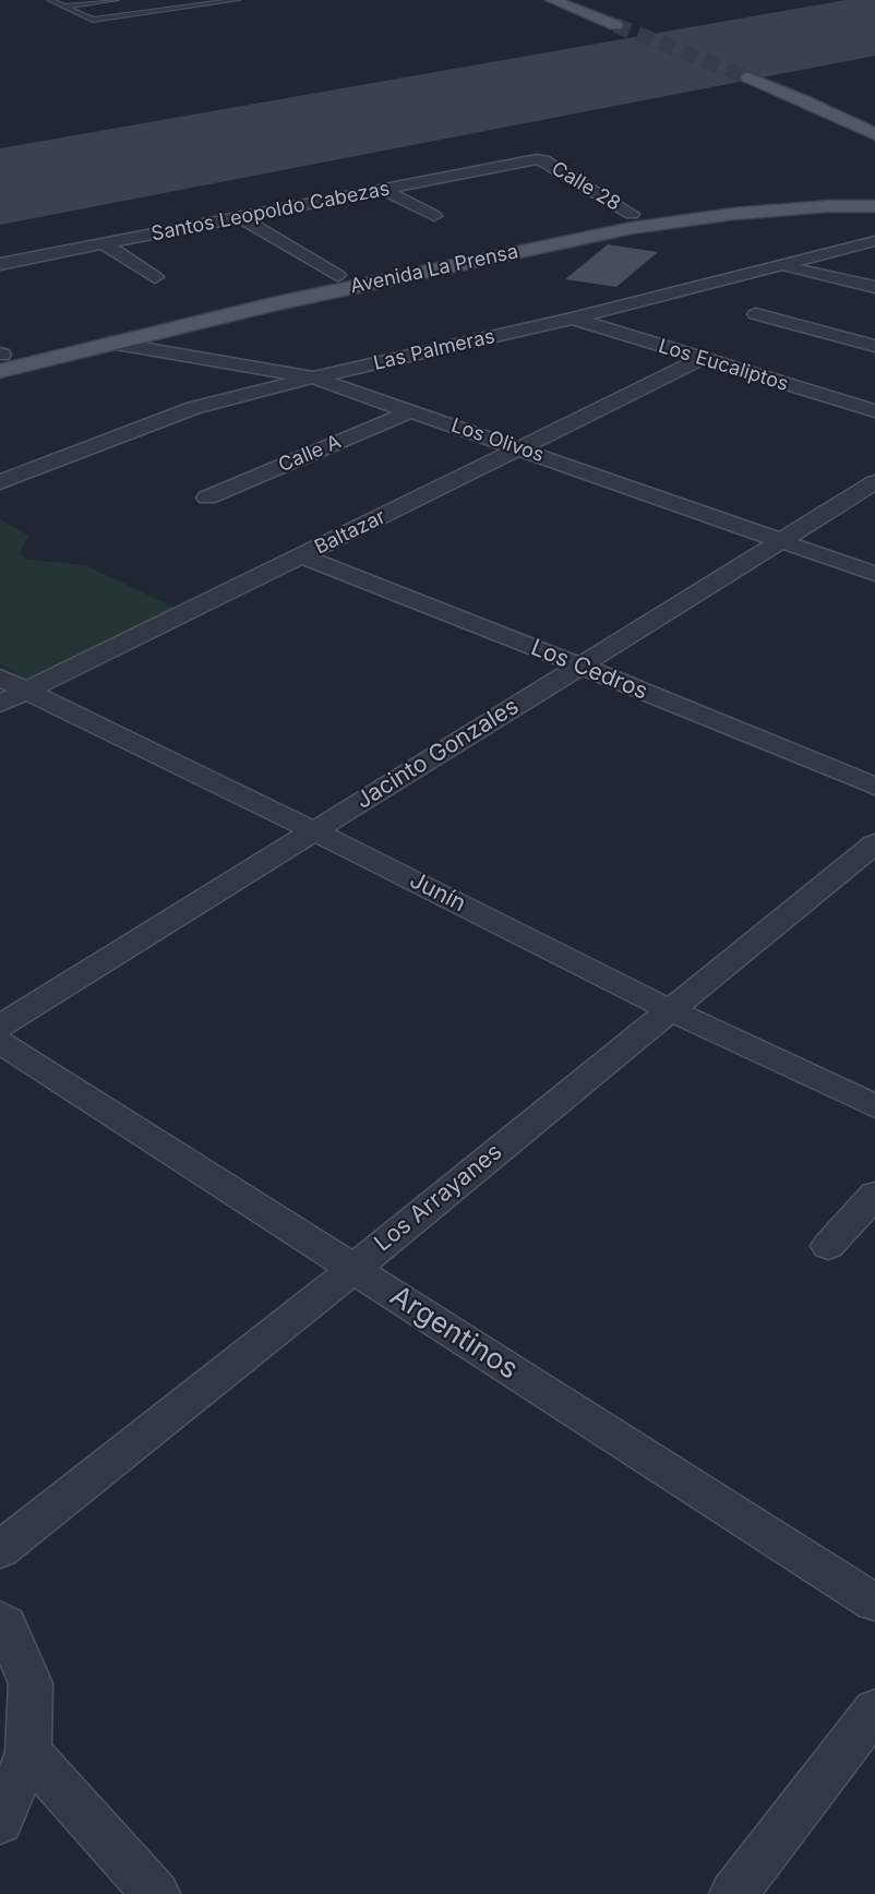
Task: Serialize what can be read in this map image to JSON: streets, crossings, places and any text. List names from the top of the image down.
{
  "streets": {
    "main road": ["Avenida La Prensa"],
    "street": [
      "Calle 28",
      "Santos Leopoldo Cabezas",
      "Las Palmeras",
      "Los Eucaliptos",
      "Los Olivos",
      "Calle A",
      "Baltazar",
      "Los Cedros",
      "Jacinto Gonzales",
      "Junín",
      "Los Arrayanes",
      "Argentinos"
    ]
  },
  "crossings": [
    ["Calle 28", "Santos Leopoldo Cabezas"],
    ["Calle 28", "Avenida La Prensa"],
    ["Avenida La Prensa", "Los Olivos"],
    ["Las Palmeras", "Los Eucaliptos"],
    ["Las Palmeras", "Los Olivos"],
    ["Los Eucaliptos", "Baltazar"],
    ["Los Olivos", "Calle A"],
    ["Los Olivos", "Baltazar"],
    ["Los Olivos", "Jacinto Gonzales"],
    ["Baltazar", "Los Cedros"],
    ["Baltazar", "Junín"],
    ["Los Cedros", "Jacinto Gonzales"],
    ["Jacinto Gonzales", "Junín"],
    ["Junín", "Los Arrayanes"],
    ["Los Arrayanes", "Argentinos"]
  ]
}
